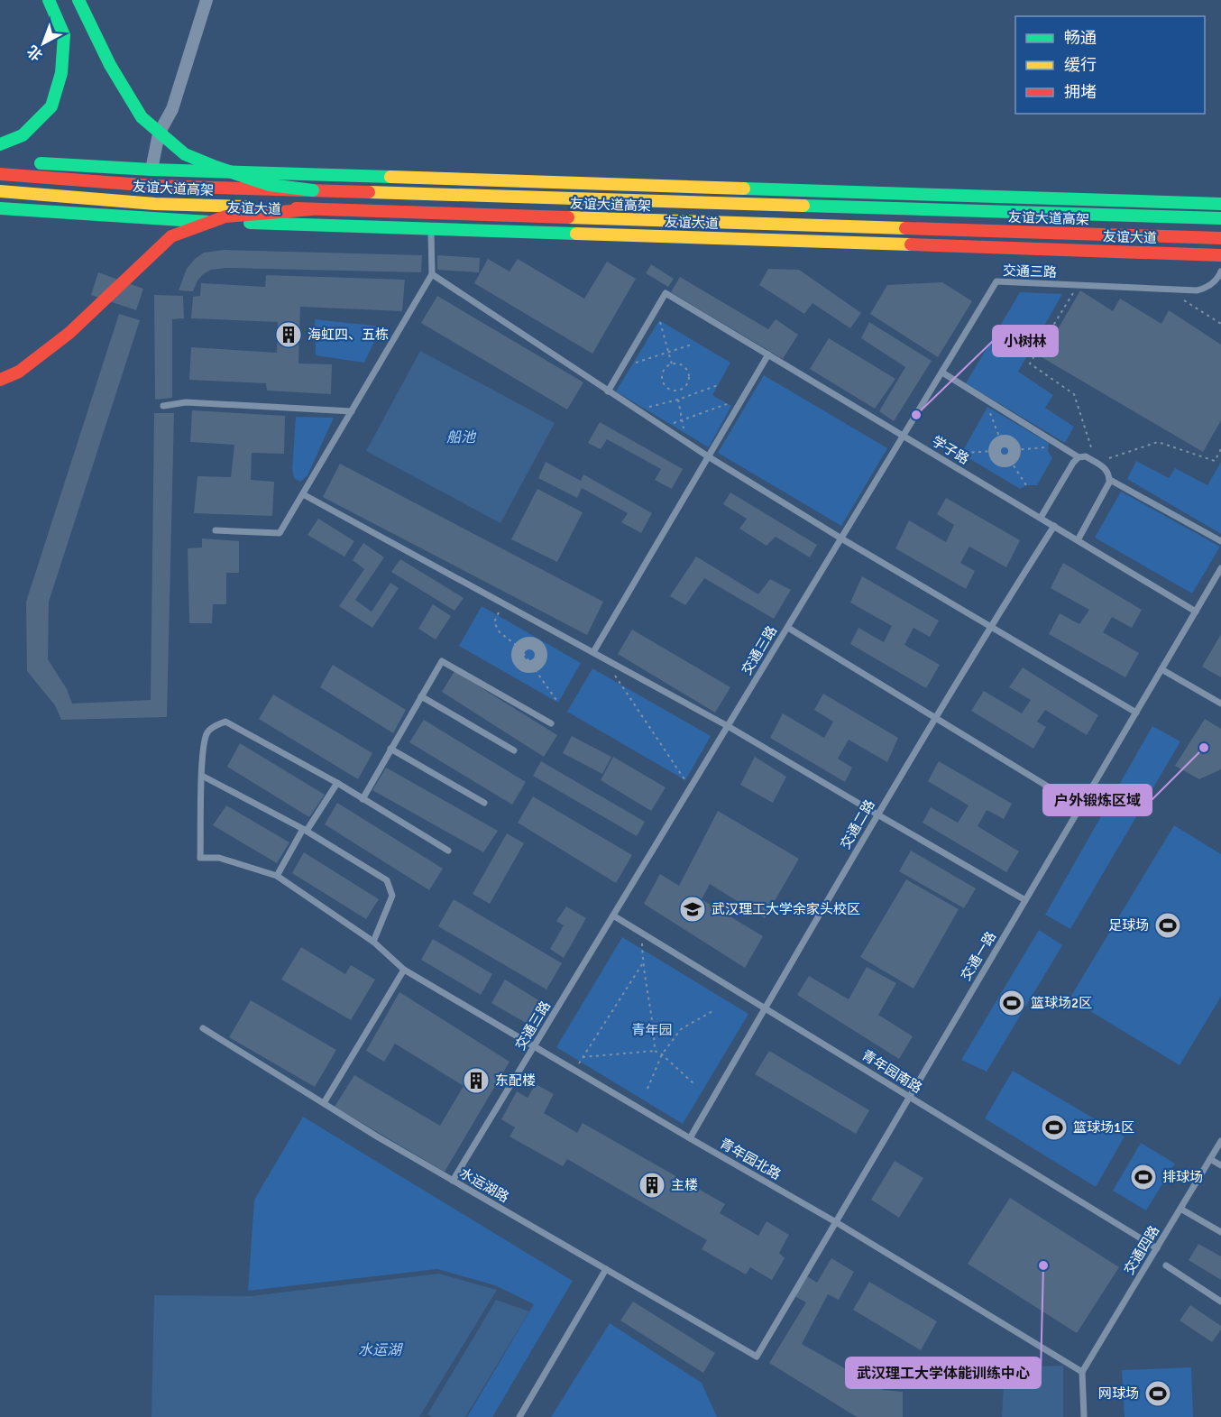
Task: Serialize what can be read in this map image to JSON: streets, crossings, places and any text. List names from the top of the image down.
{
  "streets": {
    "main road": ["友谊大道高架", "友谊大道"],
    "lane": [
      "交通三路",
      "学子路",
      "交通二路",
      "交通一路",
      "青年园南路",
      "青年园北路",
      "水运湖路",
      "交通四路"
    ]
  },
  "crossings": [
    ["交通三路", "学子路"],
    ["交通三路", "青年园南路"],
    ["交通三路", "青年园北路"],
    ["交通三路", "水运湖路"],
    ["学子路", "交通二路"],
    ["学子路", "交通一路"],
    ["交通二路", "青年园南路"],
    ["交通二路", "青年园北路"],
    ["交通一路", "青年园南路"],
    ["交通一路", "青年园北路"],
    ["交通一路", "水运湖路"],
    ["青年园南路", "交通四路"],
    ["青年园北路", "交通四路"]
  ],
  "water": ["船池", "水运湖"],
  "parks": ["青年园"],
  "places": {
    "building": ["海虹四、五栋", "东配楼", "主楼"],
    "other": ["小树林", "户外锻炼区域", "武汉理工大学体能训练中心"],
    "school or university": ["武汉理工大学余家头校区"],
    "sports": [
      "足球场",
      "篮球场2区",
      "篮球场1区",
      "排球场",
      "网球场"
    ]
  },
  "legend": ["畅通", "缓行", "拥堵"],
  "north": "bottom left"
}
